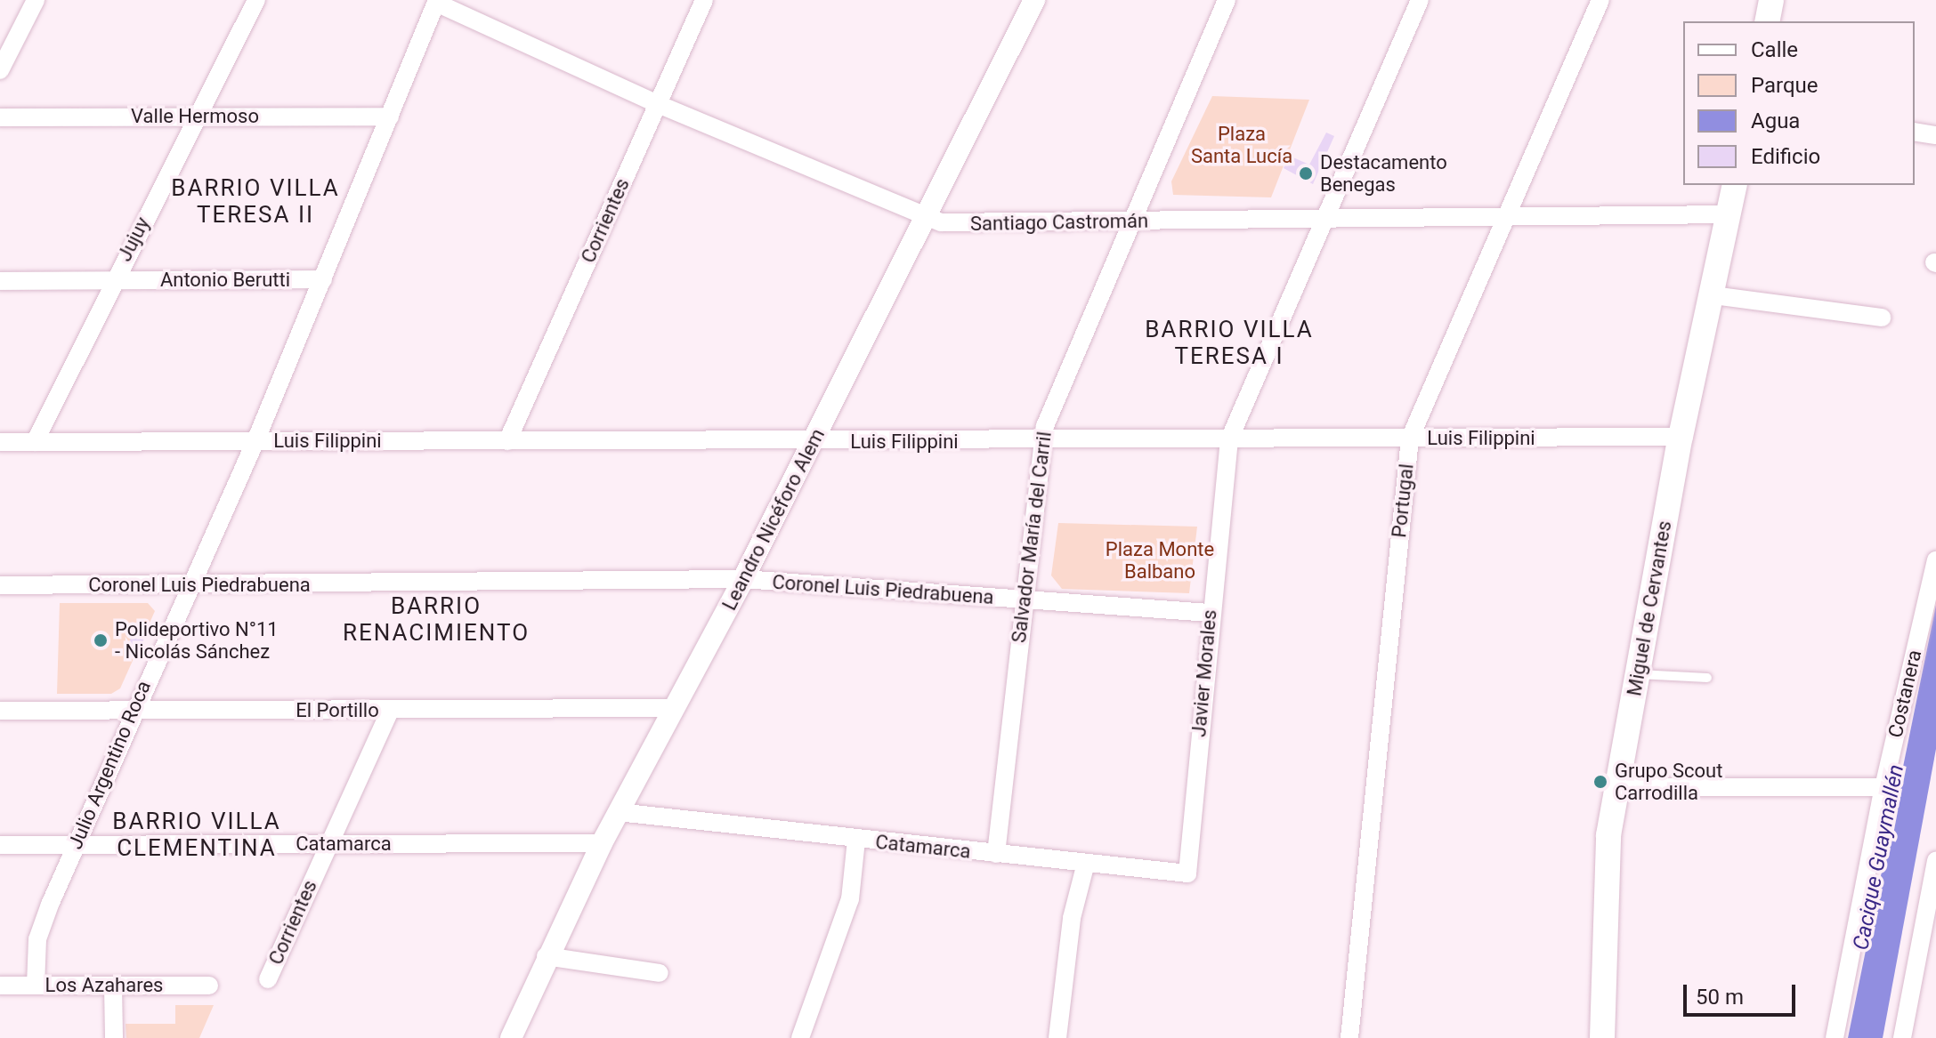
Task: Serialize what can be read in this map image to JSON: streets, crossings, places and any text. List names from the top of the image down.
{
  "streets": {
    "main road": ["Miguel de Cervantes"],
    "street": [
      "Valle Hermoso",
      "Corrientes",
      "Santiago Castromán",
      "Jujuy",
      "Antonio Berutti",
      "Luis Filippini",
      "Portugal",
      "Leandro Nicéforo Alem",
      "Salvador María del Carril",
      "Coronel Luis Piedrabuena",
      "Javier Morales",
      "Costanera",
      "El Portillo",
      "Julio Argentino Roca",
      "Catamarca",
      "Los Azahares"
    ]
  },
  "crossings": [
    ["Valle Hermoso", "Jujuy"],
    ["Valle Hermoso", "Julio Argentino Roca"],
    ["Corrientes", "Santiago Castromán"],
    ["Corrientes", "Luis Filippini"],
    ["Corrientes", "El Portillo"],
    ["Corrientes", "Catamarca"],
    ["Santiago Castromán", "Portugal"],
    ["Santiago Castromán", "Leandro Nicéforo Alem"],
    ["Santiago Castromán", "Salvador María del Carril"],
    ["Santiago Castromán", "Miguel de Cervantes"],
    ["Santiago Castromán", "Javier Morales"],
    ["Santiago Castromán", "Julio Argentino Roca"],
    ["Jujuy", "Antonio Berutti"],
    ["Jujuy", "Luis Filippini"],
    ["Antonio Berutti", "Julio Argentino Roca"],
    ["Luis Filippini", "Portugal"],
    ["Luis Filippini", "Leandro Nicéforo Alem"],
    ["Luis Filippini", "Salvador María del Carril"],
    ["Luis Filippini", "Miguel de Cervantes"],
    ["Luis Filippini", "Javier Morales"],
    ["Luis Filippini", "Julio Argentino Roca"],
    ["Leandro Nicéforo Alem", "Coronel Luis Piedrabuena"],
    ["Leandro Nicéforo Alem", "El Portillo"],
    ["Leandro Nicéforo Alem", "Catamarca"],
    ["Salvador María del Carril", "Coronel Luis Piedrabuena"],
    ["Salvador María del Carril", "Catamarca"],
    ["Coronel Luis Piedrabuena", "Javier Morales"],
    ["Coronel Luis Piedrabuena", "Julio Argentino Roca"],
    ["Javier Morales", "Catamarca"],
    ["El Portillo", "Julio Argentino Roca"],
    ["Julio Argentino Roca", "Catamarca"],
    ["Julio Argentino Roca", "Los Azahares"]
  ],
  "districts": [
    "BARRIO VILLA TERESA II",
    "BARRIO VILLA TERESA I",
    "BARRIO RENACIMIENTO",
    "BARRIO VILLA CLEMENTINA"
  ],
  "water": ["Cacique Guaymallén"],
  "parks": ["Plaza Santa Lucía", "Plaza Monte Balbano"],
  "places": ["Destacamento Benegas", "Polideportivo N°11 - Nicolás Sánchez", "Grupo Scout Carrodilla"],
  "legend": [
    "Calle",
    "Parque",
    "Agua",
    "Edificio"
  ],
  "scale_bar": "50 m"
}
